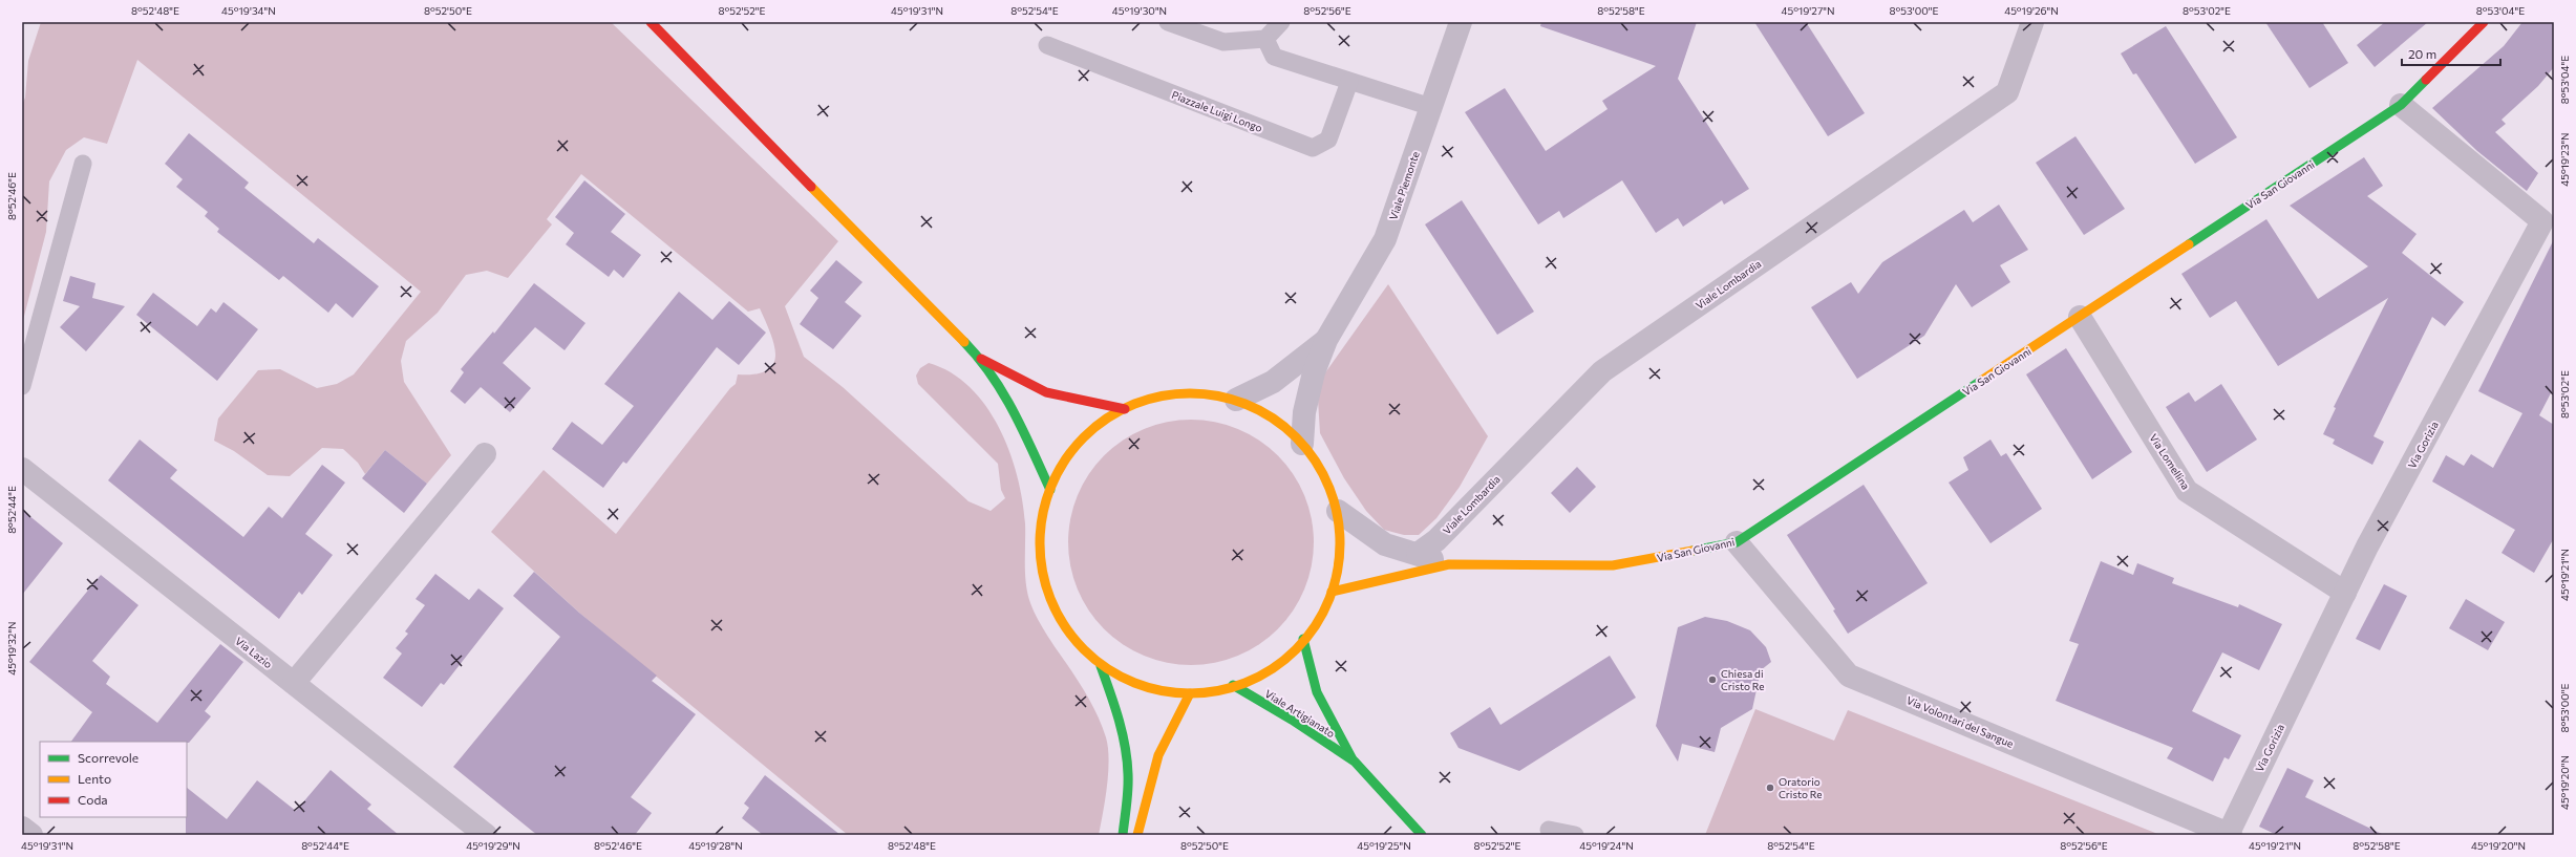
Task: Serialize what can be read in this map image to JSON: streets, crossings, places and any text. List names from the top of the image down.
{
  "streets": {
    "main road": ["Via San Giovanni", "Viale Artigianato"],
    "street": [
      "Viale Piemonte",
      "Viale Lombardia",
      "Via Gorizia",
      "Via Lomellina",
      "Via Lazio",
      "Via Volontari del Sangue"
    ],
    "lane": ["Piazzale Luigi Longo"]
  },
  "crossings": [
    ["Via San Giovanni", "Viale Lombardia"],
    ["Via San Giovanni", "Via Gorizia"],
    ["Via San Giovanni", "Via Lomellina"],
    ["Via San Giovanni", "Via Volontari del Sangue"],
    ["Via Gorizia", "Via Lomellina"],
    ["Via Gorizia", "Via Volontari del Sangue"]
  ],
  "places": ["Chiesa di Cristo Re", "Oratorio Cristo Re"],
  "legend": ["Scorrevole", "Lento", "Coda"],
  "scale_bar": "20 m",
  "coordinates": [
    "8°52'48\"E",
    "45°19'34\"N",
    "8°52'50\"E",
    "8°52'52\"E",
    "45°19'31\"N",
    "8°52'54\"E",
    "45°19'30\"N",
    "8°52'56\"E",
    "8°52'58\"E",
    "45°19'27\"N",
    "8°53'00\"E",
    "45°19'26\"N",
    "8°53'02\"E",
    "8°53'04\"E",
    "45°19'23\"N",
    "8°52'46\"E",
    "8°52'44\"E",
    "45°19'21\"N",
    "45°19'32\"N",
    "45°19'20\"N",
    "45°19'29\"N",
    "45°19'28\"N",
    "45°19'25\"N",
    "45°19'24\"N"
  ]
}
